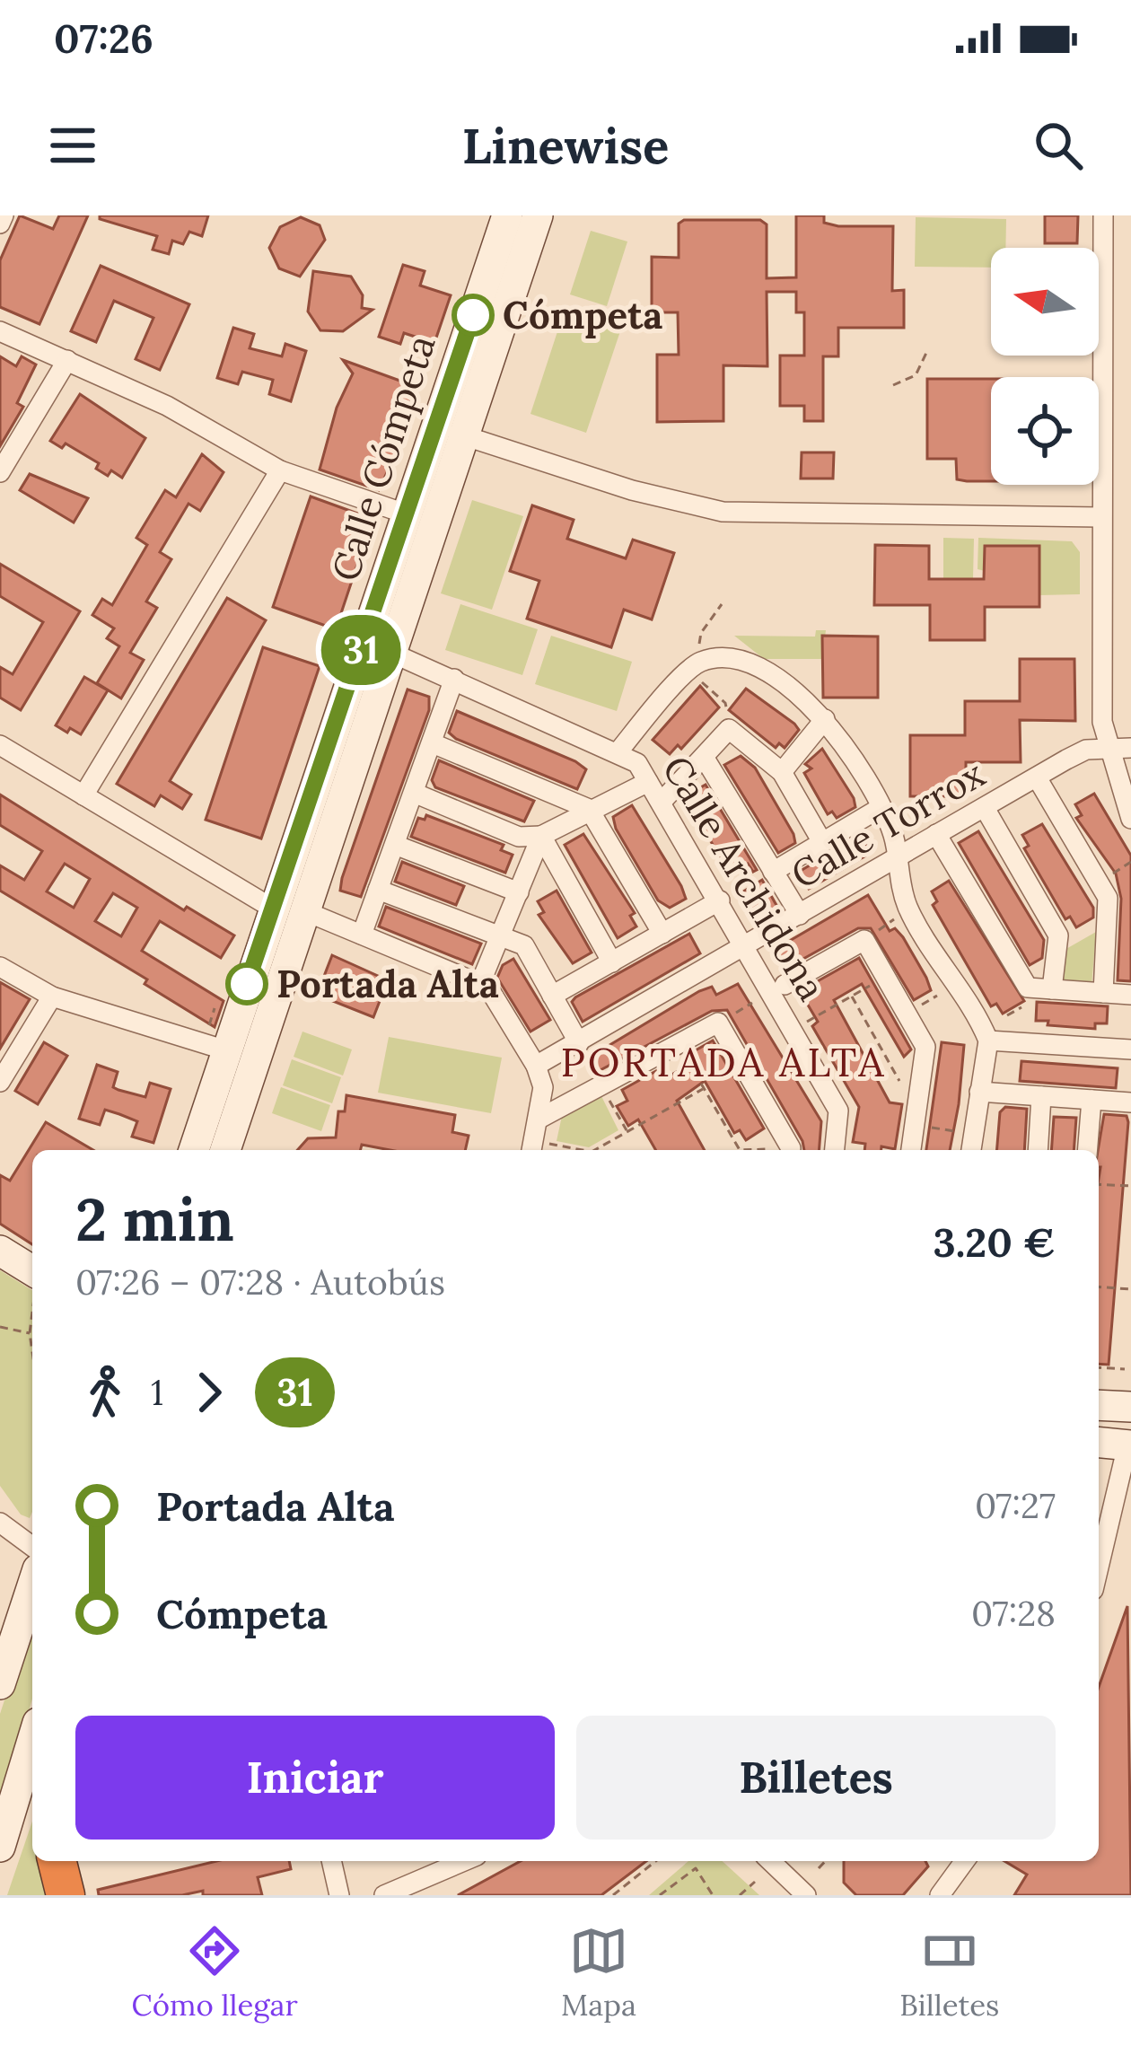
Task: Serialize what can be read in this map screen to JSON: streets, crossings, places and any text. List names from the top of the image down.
{
  "streets": {
    "main road": ["Calle Cómpeta"],
    "street": ["Calle Torrox", "Calle Archidona"]
  },
  "crossings": [
    ["Calle Cómpeta", "Calle Archidona"],
    ["Calle Torrox", "Calle Archidona"]
  ],
  "districts": ["PORTADA ALTA"],
  "places": ["Cómpeta", "Portada Alta"],
  "lines": ["bus line 31"],
  "north": "left",
  "page": {
    "status": "07:26",
    "header": "Linewise",
    "on_map": "31",
    "heading": ["2 min", "07:26 – 07:28 · Autobús", "3.20 €"],
    "legs": ["1", "31"],
    "list": [
      {
        "name": "Portada Alta",
        "value": "07:27"
      },
      {
        "name": "Cómpeta",
        "value": "07:28"
      }
    ],
    "buttons": ["Iniciar", "Billetes"],
    "tabs": ["Cómo llegar", "Mapa", "Billetes"]
  }
}
